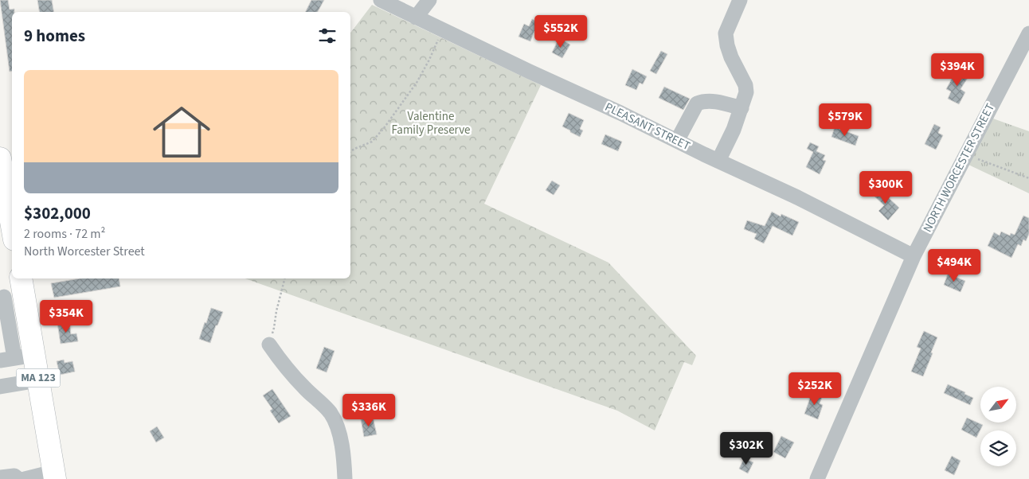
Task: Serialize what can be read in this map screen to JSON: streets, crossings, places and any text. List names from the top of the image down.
{
  "streets": {
    "highway": ["MA 123"],
    "street": ["PLEASANT STREET", "NORTH WORCESTER STREET"]
  },
  "crossings": [
    ["PLEASANT STREET", "NORTH WORCESTER STREET"]
  ],
  "parks": ["Valentine Family Preserve"],
  "north": "top right",
  "page": {
    "heading": "9 homes",
    "price": [
      "$552K",
      "$394K",
      "$579K",
      "$300K",
      "$494K",
      "$354K",
      "$252K",
      "$336K",
      "$302K"
    ],
    "list": [
      {
        "name": "$302,000",
        "note": "2 rooms · 72 m² · North Worcester Street"
      }
    ]
  }
}
